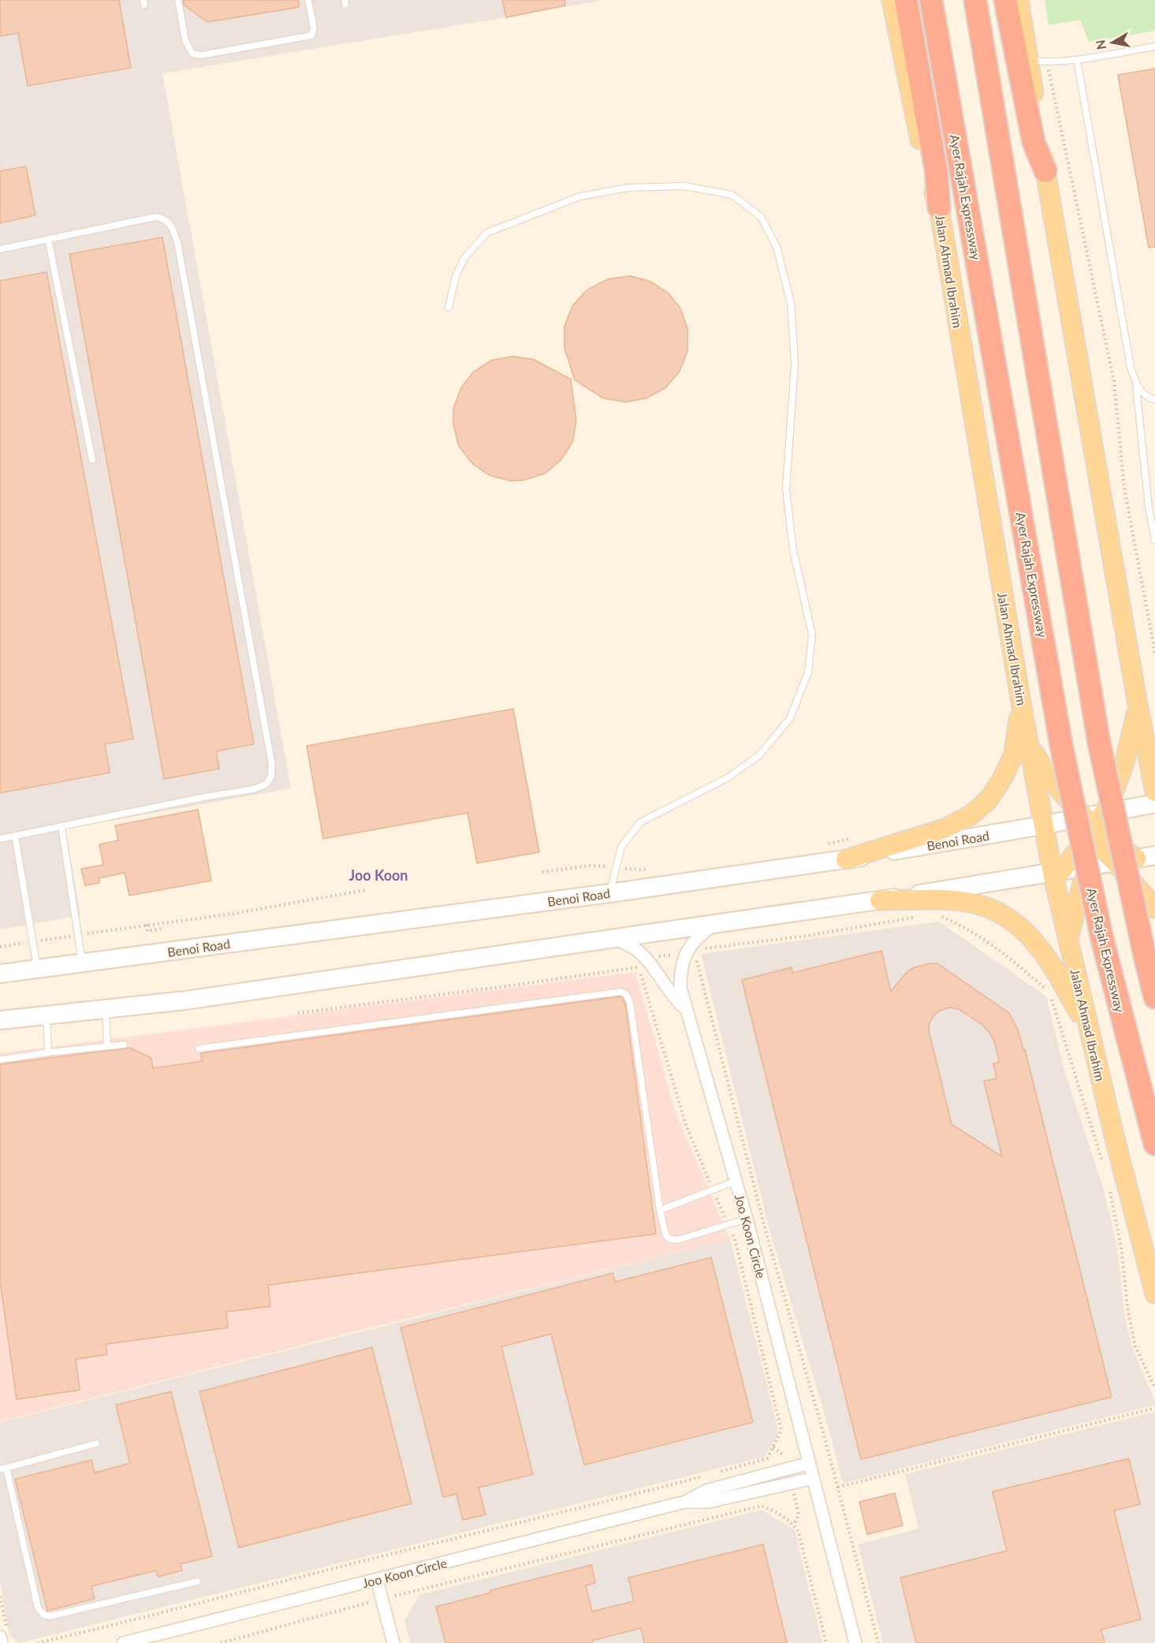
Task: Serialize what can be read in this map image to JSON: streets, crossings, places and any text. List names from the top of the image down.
{
  "streets": {
    "highway": ["Ayer Rajah Expressway"],
    "main road": ["Jalan Ahmad Ibrahim", "Benoi Road"],
    "street": ["Joo Koon Circle"]
  },
  "crossings": [
    ["Jalan Ahmad Ibrahim", "Benoi Road"]
  ],
  "districts": ["Joo Koon"],
  "north": "left"
}
